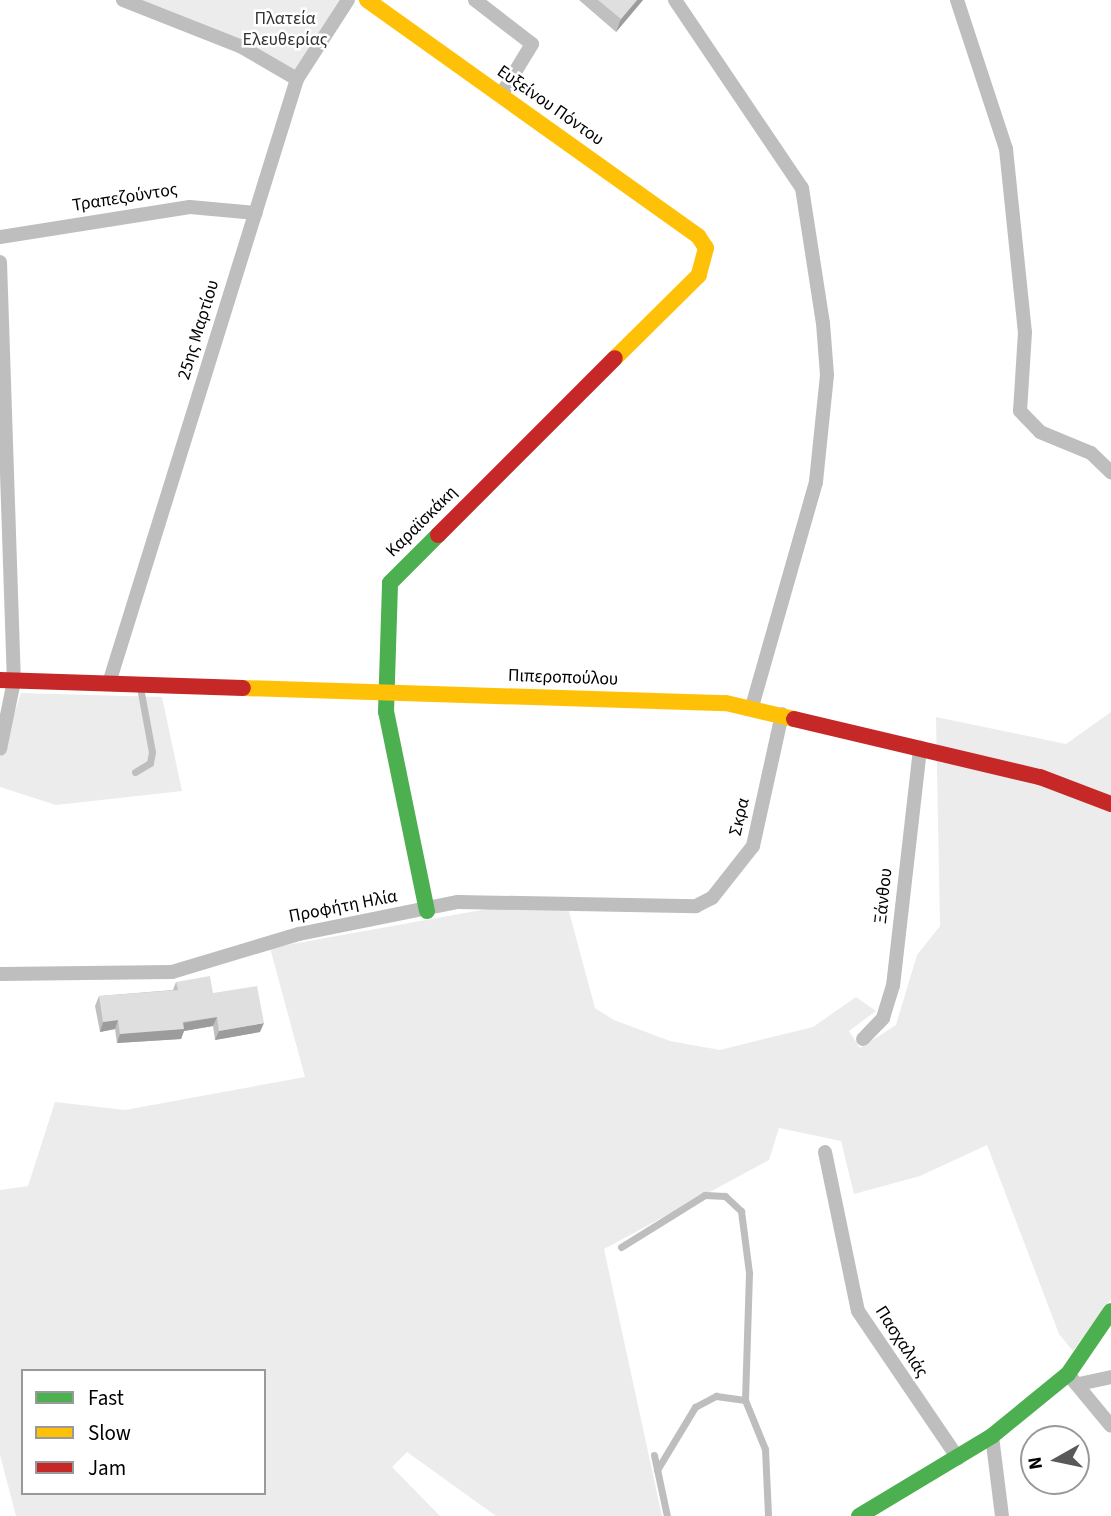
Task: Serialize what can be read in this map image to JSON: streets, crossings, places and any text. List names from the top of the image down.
{
  "streets": {
    "street": [
      "Ευξείνου Πόντου",
      "Τραπεζούντος",
      "25ης Μαρτίου",
      "Καραϊσκάκη",
      "Πιπεροπούλου",
      "Σκρα",
      "Ξάνθου",
      "Προφήτη Ηλία",
      "Πασχαλιάς"
    ]
  },
  "crossings": [
    ["Ευξείνου Πόντου", "Καραϊσκάκη"],
    ["Τραπεζούντος", "25ης Μαρτίου"],
    ["25ης Μαρτίου", "Πιπεροπούλου"],
    ["Καραϊσκάκη", "Πιπεροπούλου"],
    ["Καραϊσκάκη", "Προφήτη Ηλία"],
    ["Πιπεροπούλου", "Σκρα"],
    ["Πιπεροπούλου", "Ξάνθου"],
    ["Σκρα", "Προφήτη Ηλία"]
  ],
  "parks": ["Πλατεία Ελευθερίας"],
  "legend": ["Fast", "Slow", "Jam"],
  "north": "left"
}
